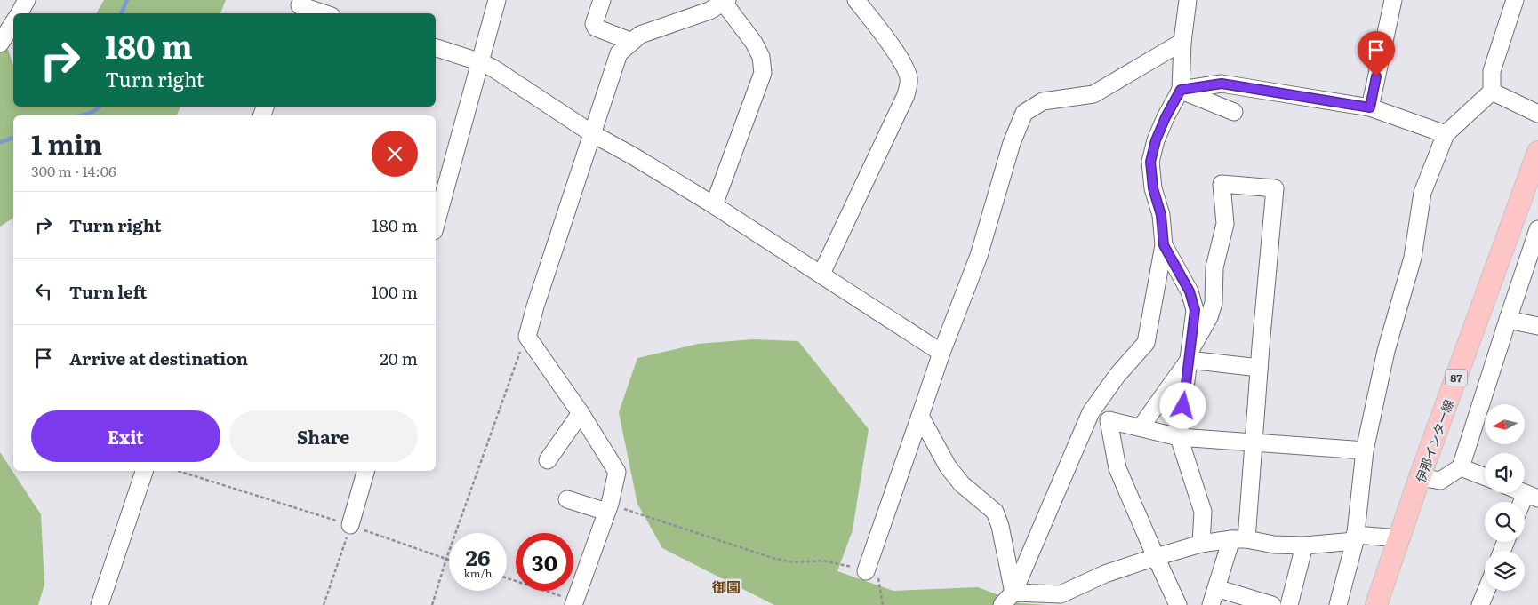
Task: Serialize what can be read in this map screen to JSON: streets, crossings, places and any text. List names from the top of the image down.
{
  "streets": {
    "main road": ["87", "伊那インター線"]
  },
  "districts": ["御園"],
  "north": "left",
  "page": {
    "turn": ["180 m", "Turn right"],
    "heading": ["1 min", "300 m · 14:06"],
    "list": [
      {
        "name": "Turn right",
        "value": "180 m"
      },
      {
        "name": "Turn left",
        "value": "100 m"
      },
      {
        "name": "Arrive at destination",
        "value": "20 m"
      }
    ],
    "buttons": ["Exit", "Share"],
    "speed": "26 km/h",
    "limit": "30"
  }
}
